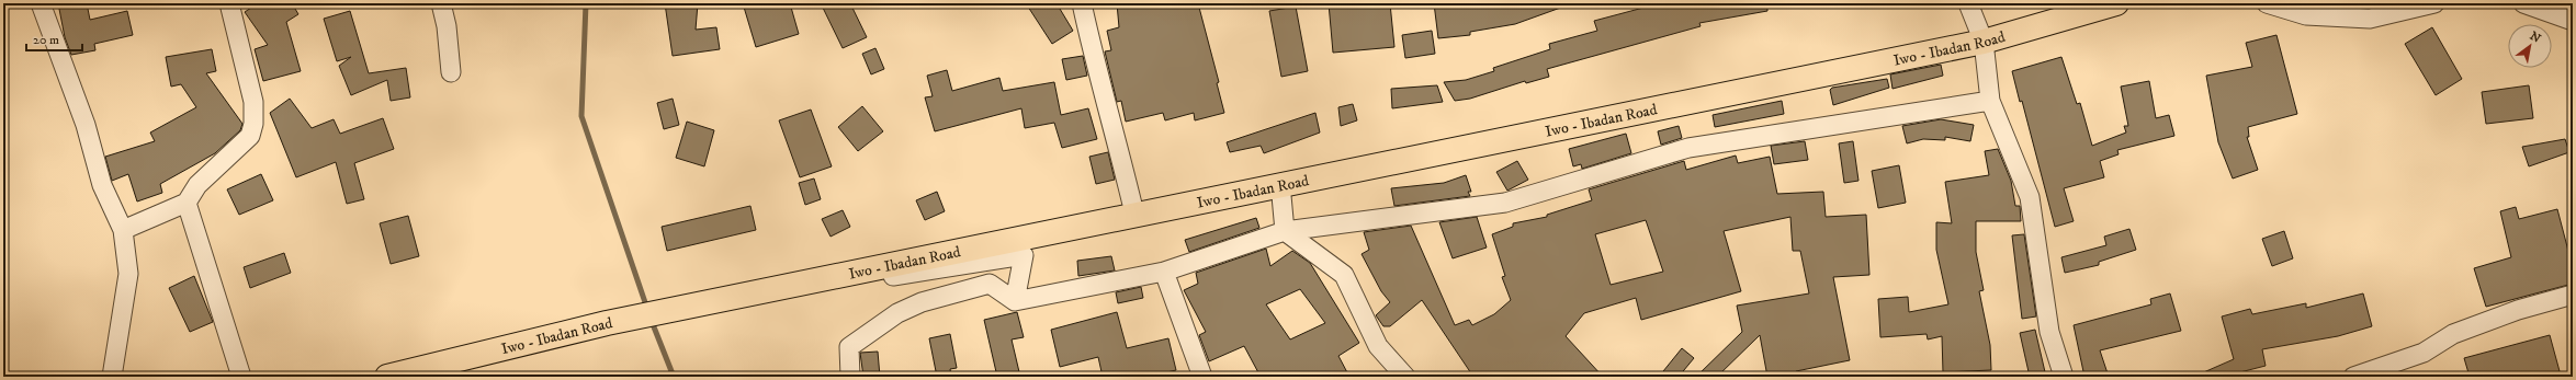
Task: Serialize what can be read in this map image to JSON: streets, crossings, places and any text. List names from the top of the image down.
{
  "streets": {
    "main road": ["Iwo - Ibadan Road"]
  },
  "scale_bar": "20 m",
  "north": "top right"
}
